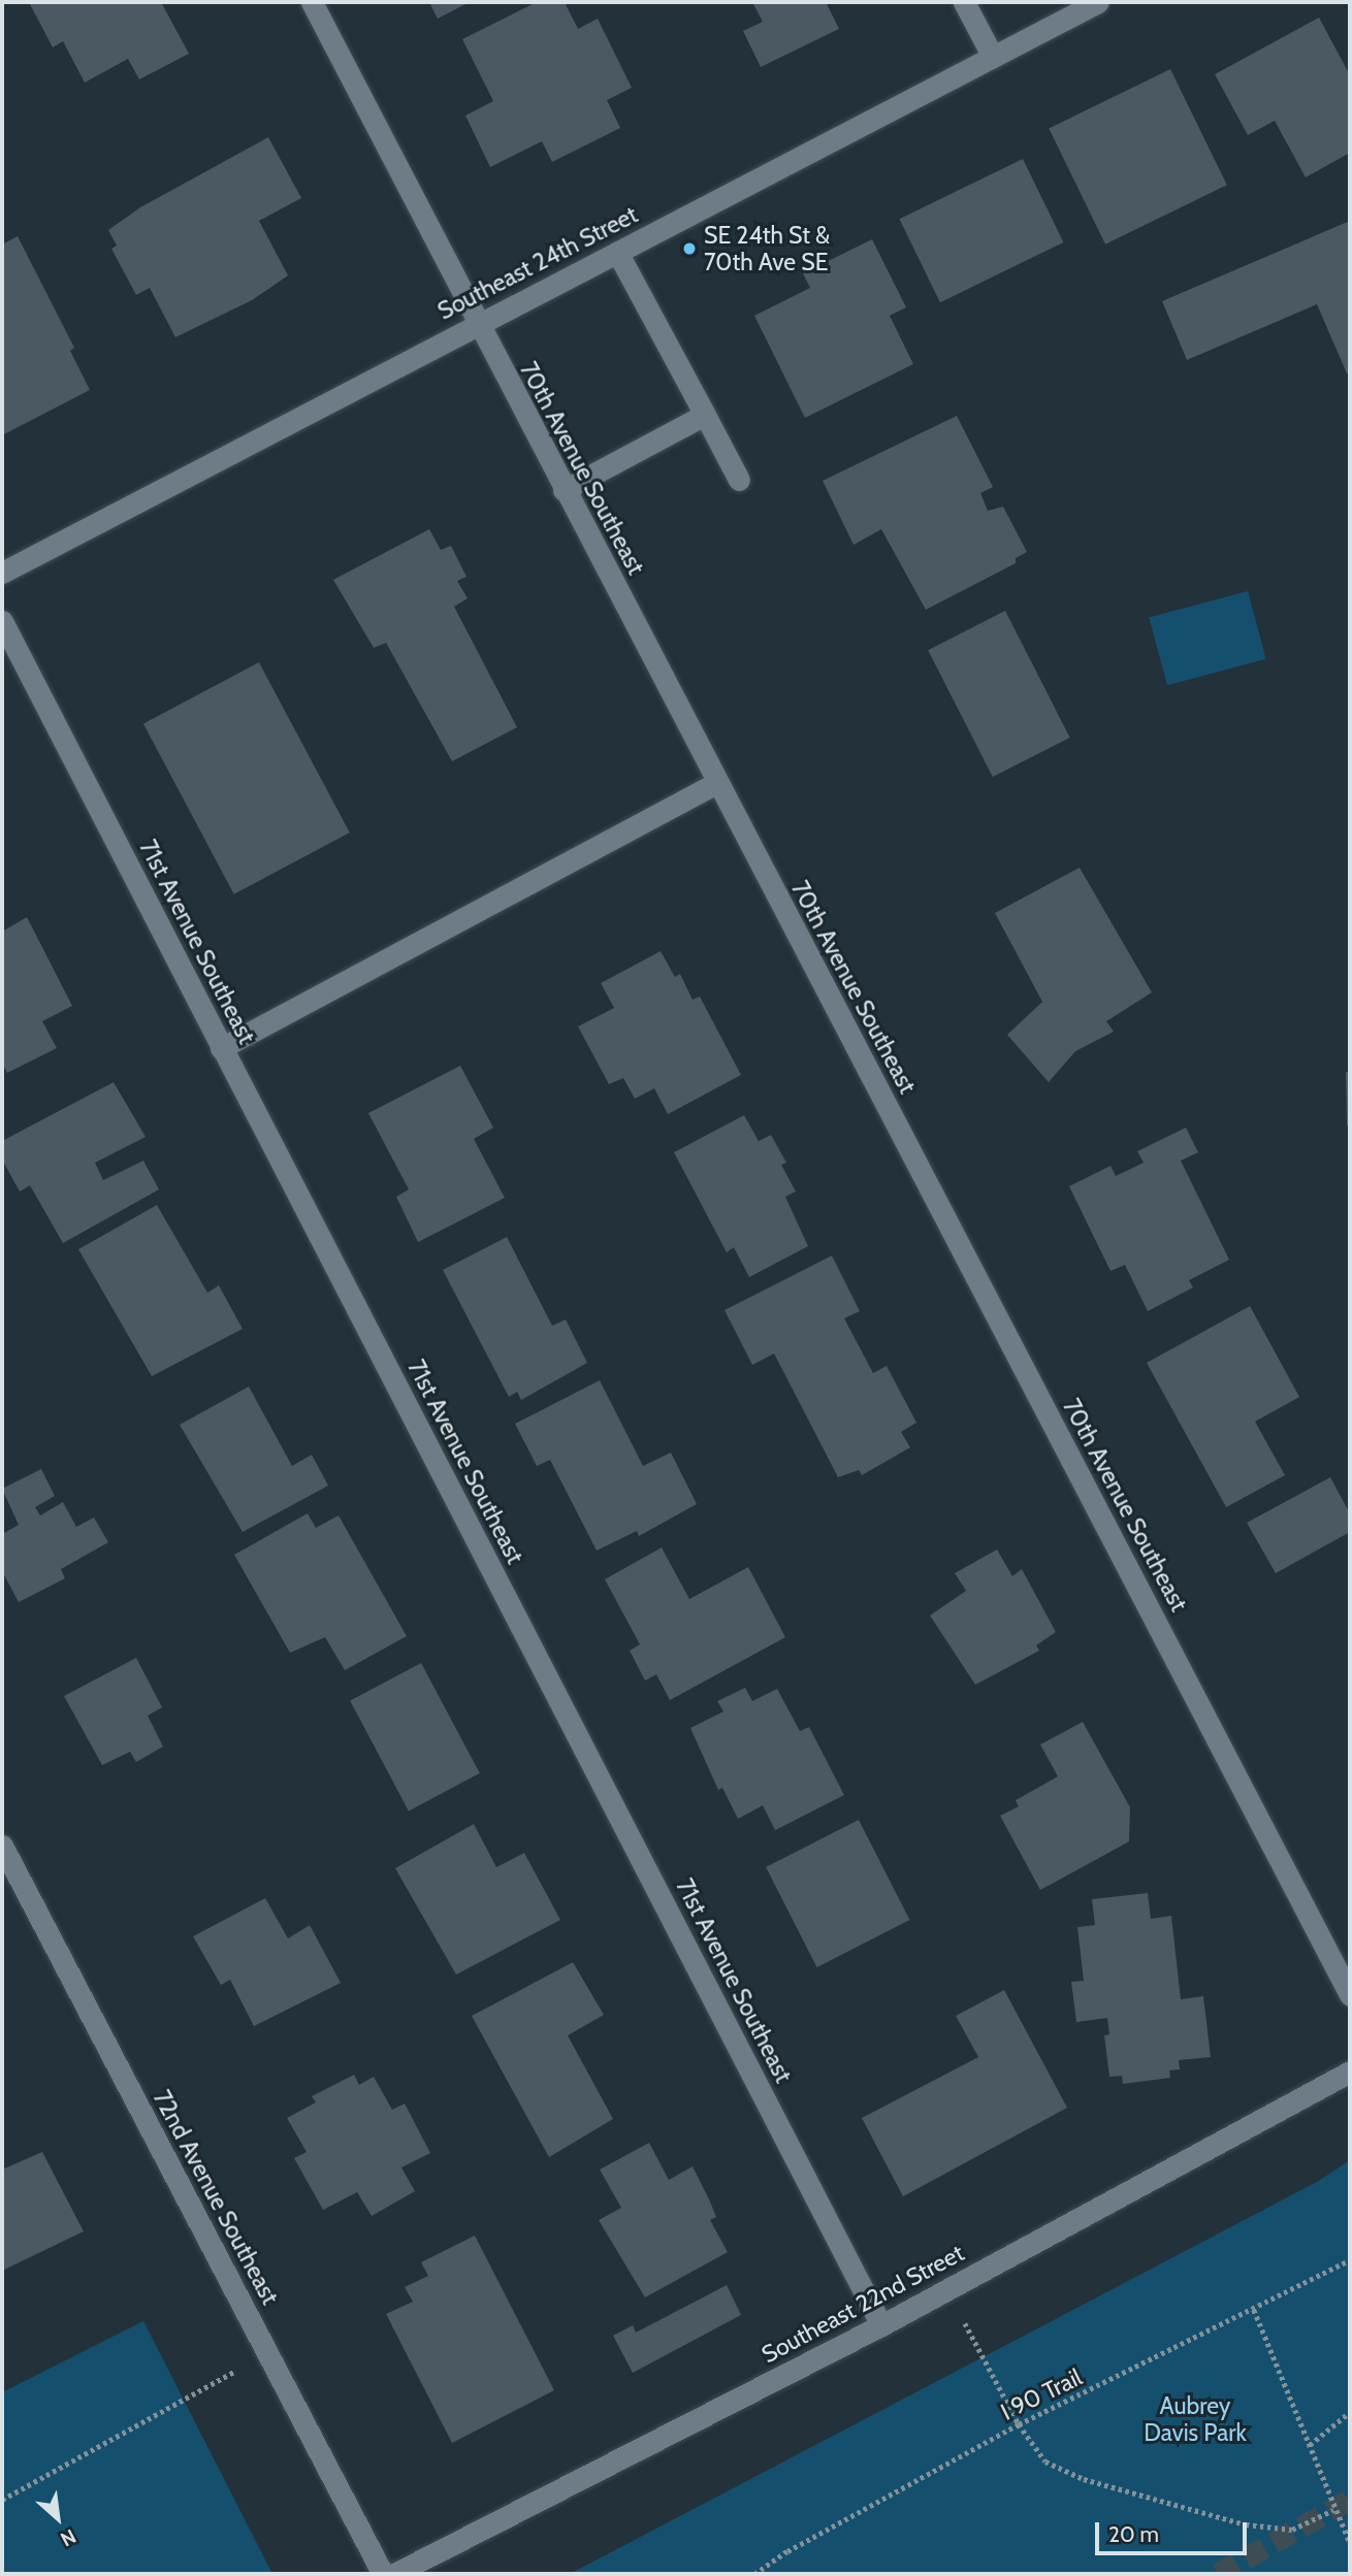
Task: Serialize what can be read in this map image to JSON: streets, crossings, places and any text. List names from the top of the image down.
{
  "streets": {
    "street": [
      "Southeast 24th Street",
      "70th Avenue Southeast",
      "71st Avenue Southeast",
      "72nd Avenue Southeast",
      "Southeast 22nd Street"
    ],
    "path": ["I 90 Trail"]
  },
  "crossings": [
    ["Southeast 24th Street", "70th Avenue Southeast"],
    ["71st Avenue Southeast", "Southeast 22nd Street"]
  ],
  "parks": ["Aubrey Davis Park"],
  "places": ["SE 24th St & 70th Ave SE"],
  "scale_bar": "20 m",
  "north": "bottom right"
}
